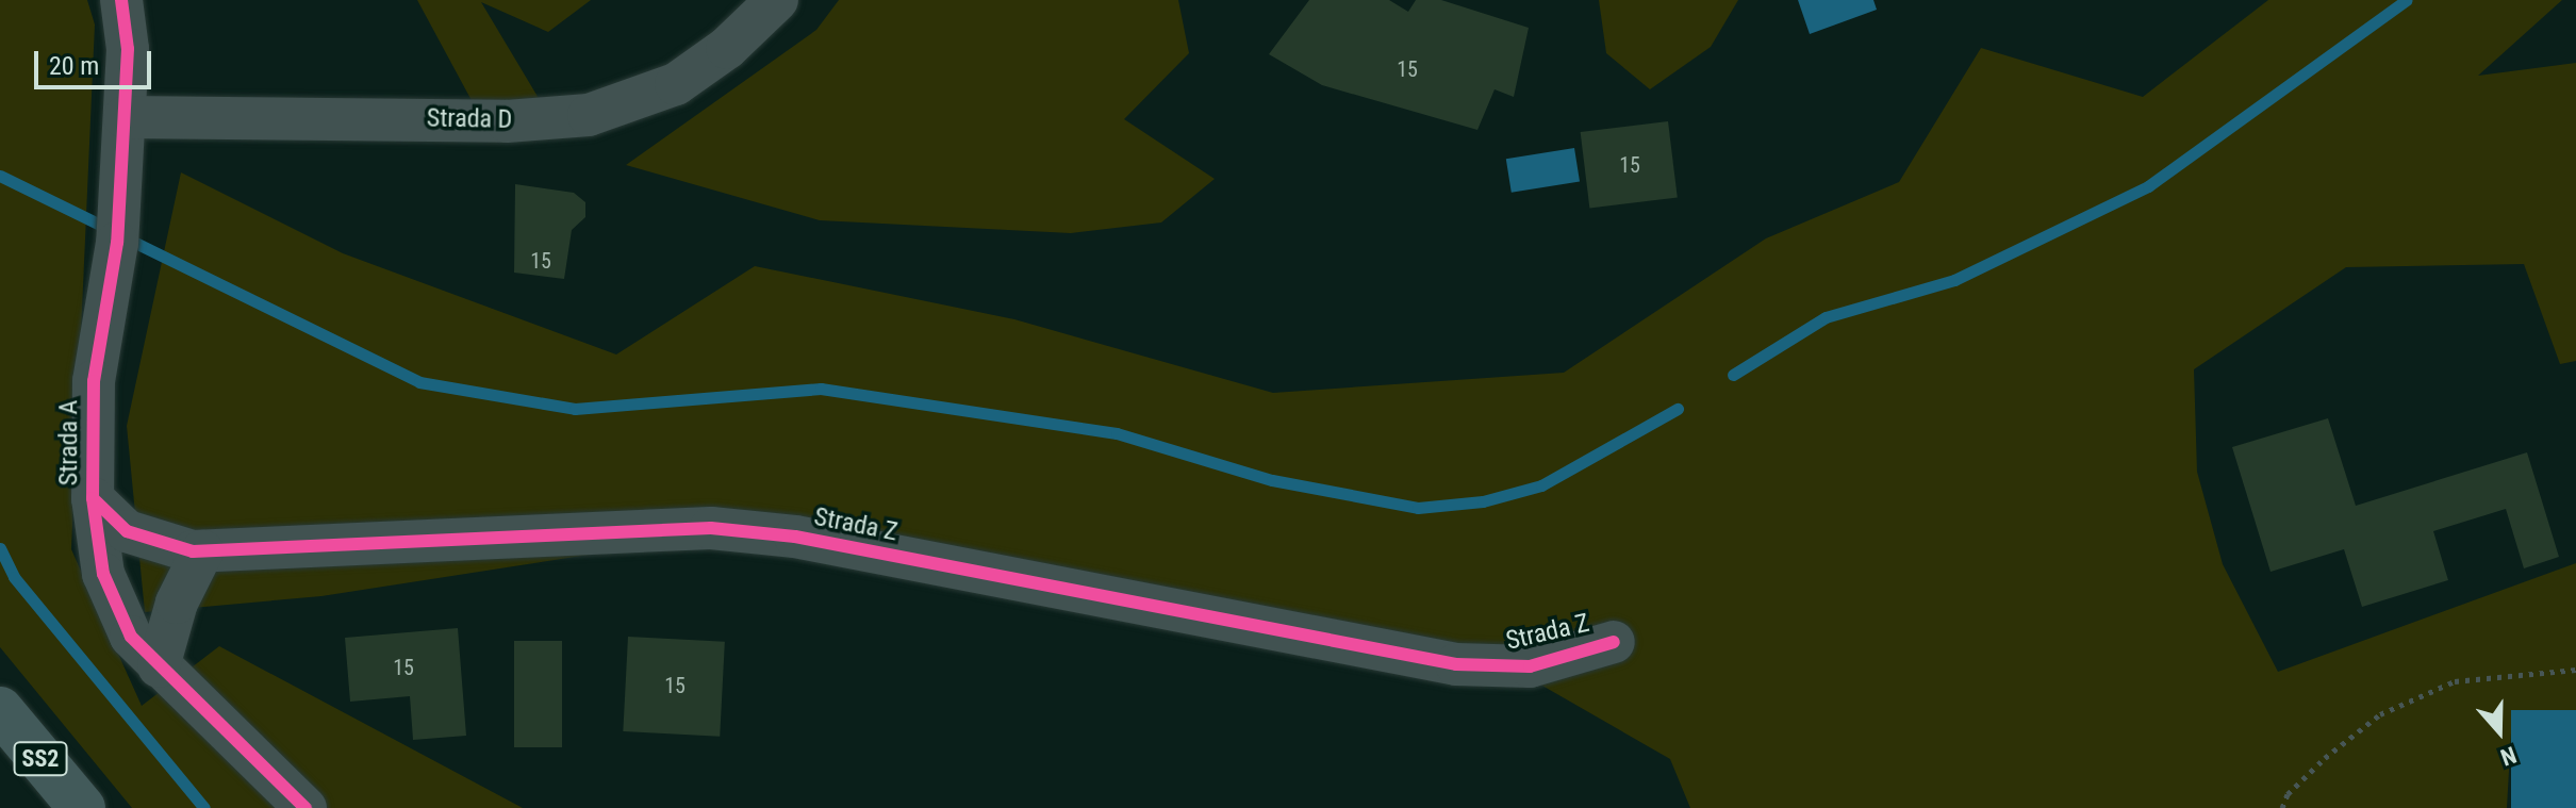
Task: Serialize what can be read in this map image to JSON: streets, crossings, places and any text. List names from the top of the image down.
{
  "streets": {
    "main road": ["SS2"],
    "street": ["Strada D", "Strada A", "Strada Z"]
  },
  "crossings": [
    ["Strada D", "Strada A"],
    ["Strada A", "Strada Z"]
  ],
  "house_numbers": [
    "15",
    "15",
    "15",
    "15",
    "15"
  ],
  "scale_bar": "20 m",
  "north": "bottom"
}
